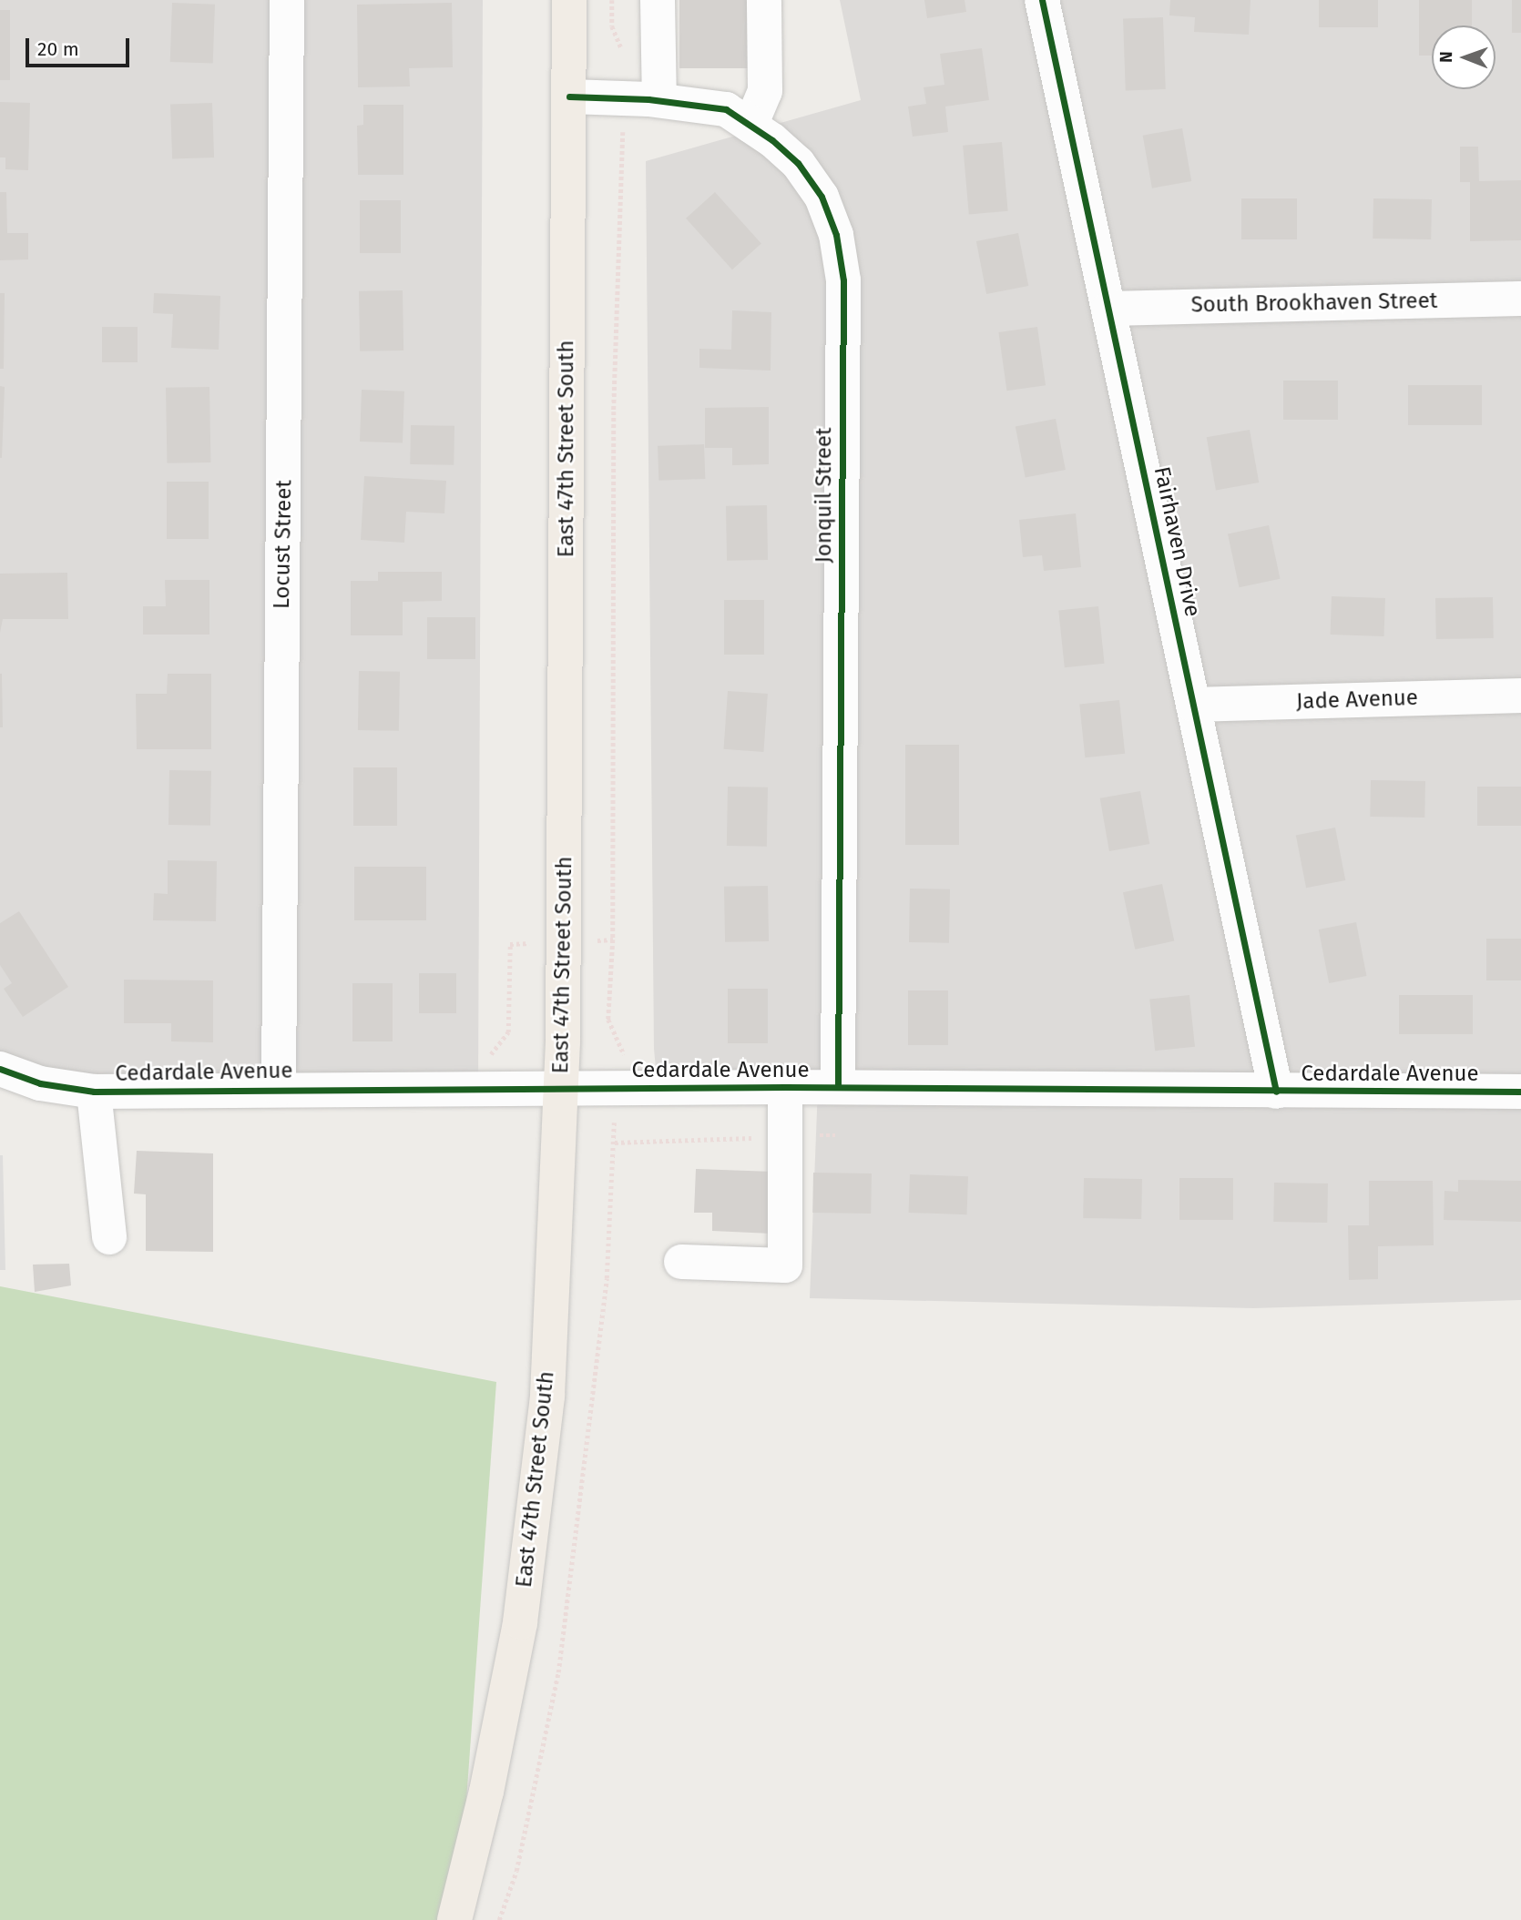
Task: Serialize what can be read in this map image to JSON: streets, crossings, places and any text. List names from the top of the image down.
{
  "streets": {
    "main road": ["East 47th Street South"],
    "street": [
      "South Brookhaven Street",
      "Jonquil Street",
      "Fairhaven Drive",
      "Locust Street",
      "Jade Avenue",
      "Cedardale Avenue"
    ]
  },
  "crossings": [
    ["South Brookhaven Street", "Fairhaven Drive"],
    ["East 47th Street South", "Jonquil Street"],
    ["East 47th Street South", "Cedardale Avenue"],
    ["Jonquil Street", "Cedardale Avenue"],
    ["Fairhaven Drive", "Jade Avenue"],
    ["Fairhaven Drive", "Cedardale Avenue"],
    ["Locust Street", "Cedardale Avenue"]
  ],
  "scale_bar": "20 m",
  "north": "left"
}
